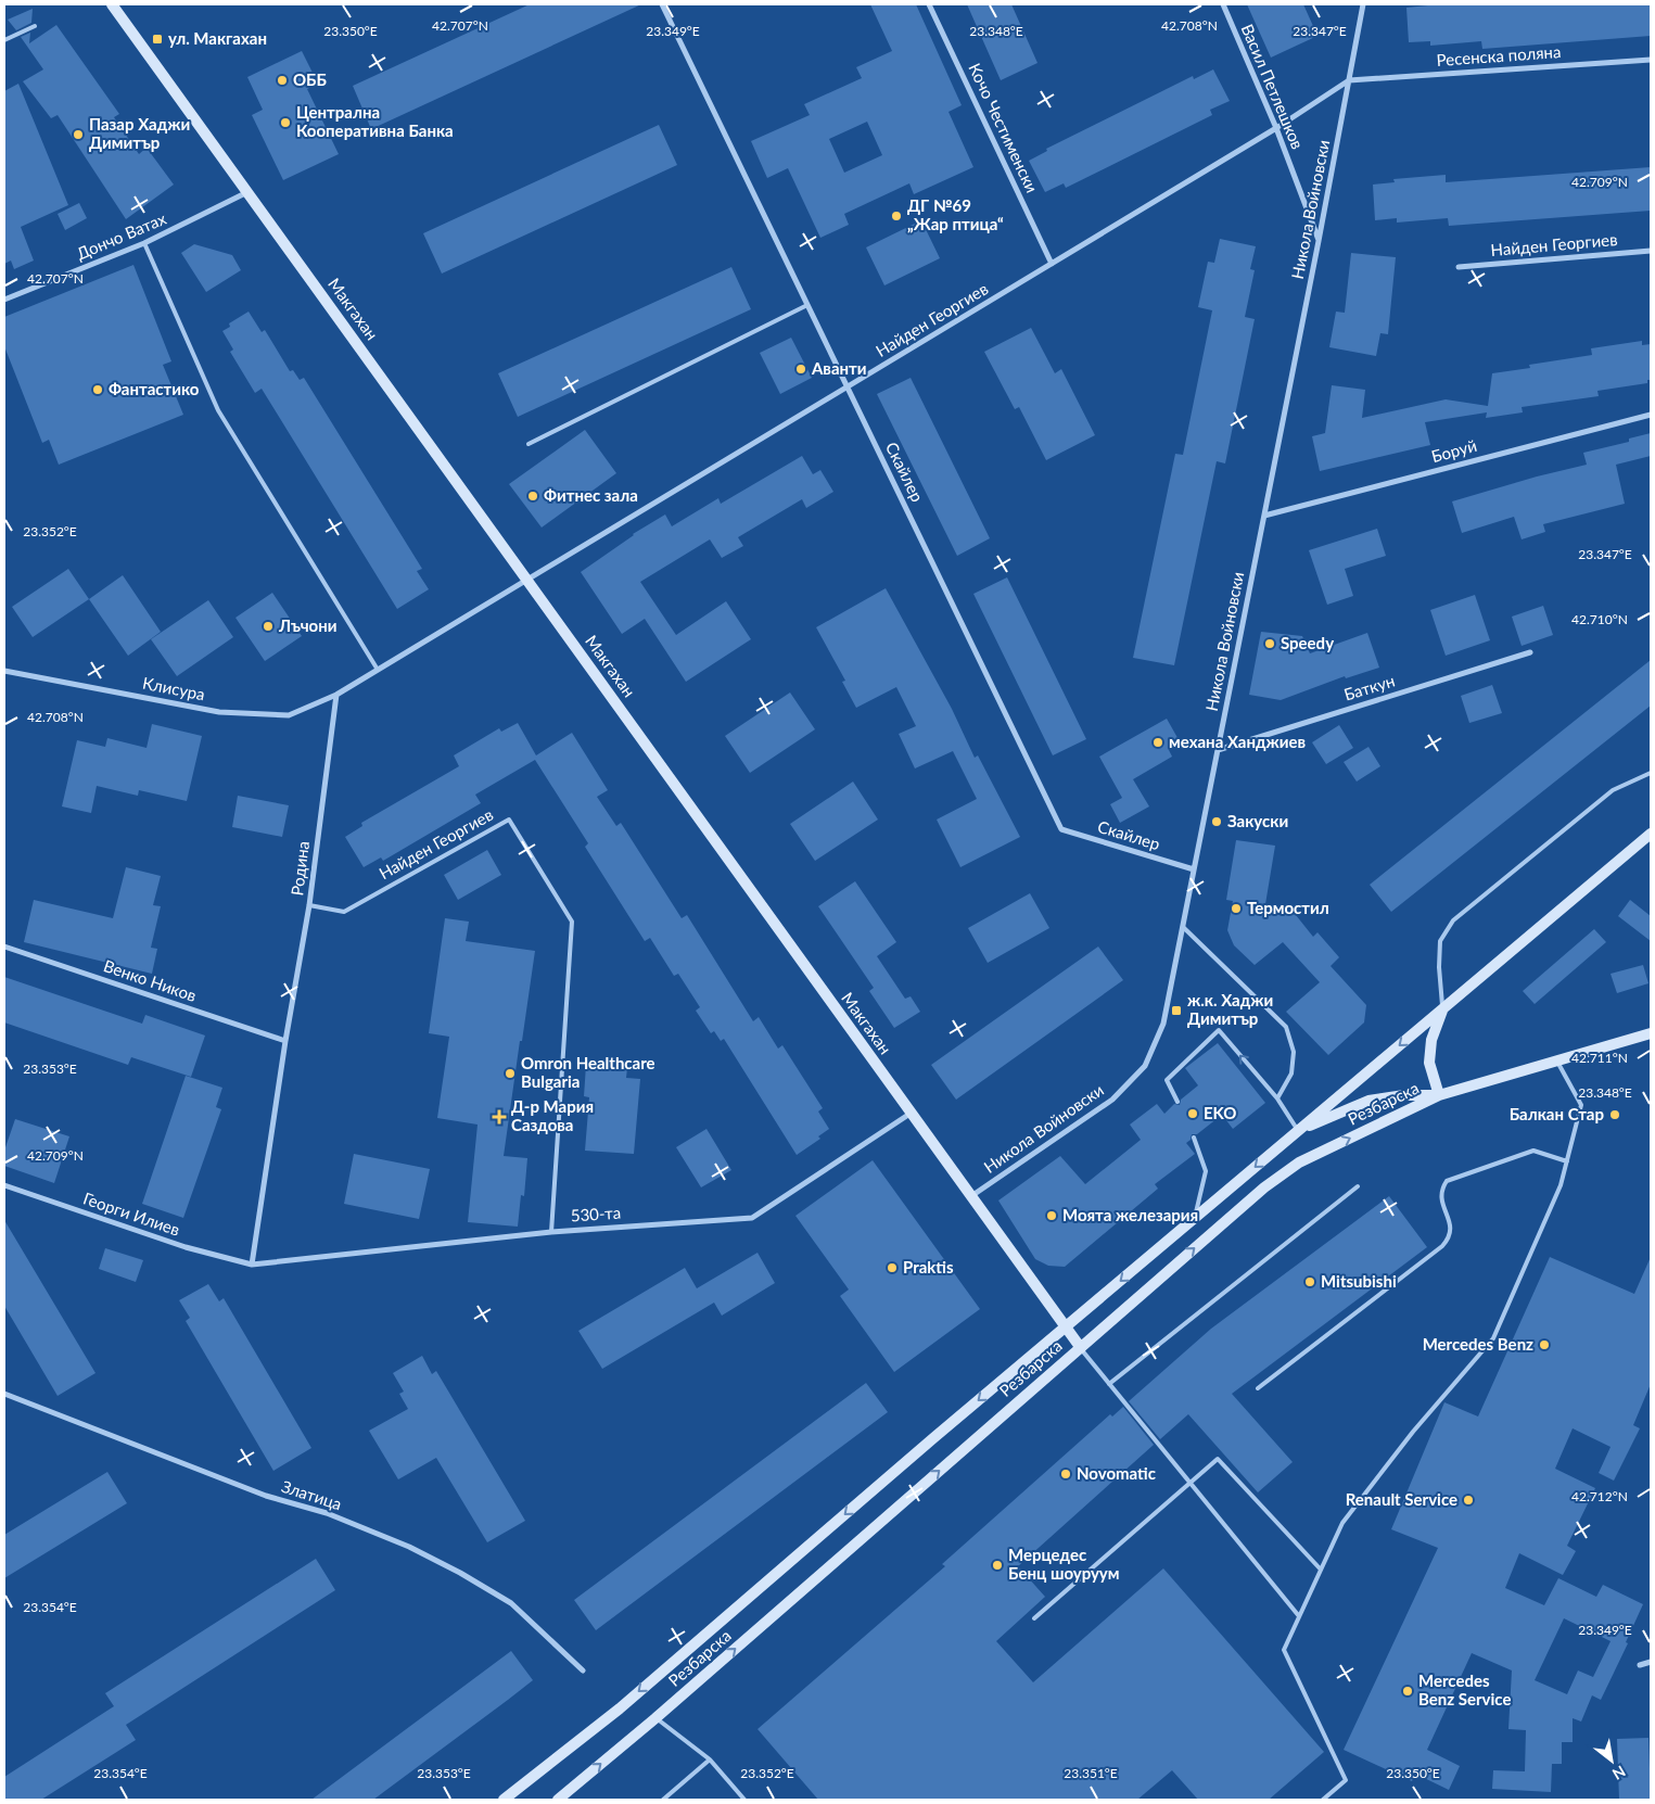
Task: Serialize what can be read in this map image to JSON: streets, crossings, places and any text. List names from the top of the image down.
{
  "streets": {
    "street": [
      "Ресенска поляна",
      "Васил Петлешков",
      "Кочо Честименски",
      "Никола Войновски",
      "Дончо Ватах",
      "Найден Георгиев",
      "Макгахан",
      "Боруй",
      "Скайлер",
      "Баткун",
      "Клисура",
      "Родина",
      "Венко Ников",
      "Резбарска",
      "Георги Илиев",
      "530-та",
      "Златица"
    ]
  },
  "crossings": [
    ["Ресенска поляна", "Никола Войновски"],
    ["Ресенска поляна", "Найден Георгиев"],
    ["Васил Петлешков", "Никола Войновски"],
    ["Васил Петлешков", "Найден Георгиев"],
    ["Кочо Честименски", "Найден Георгиев"],
    ["Никола Войновски", "Найден Георгиев"],
    ["Никола Войновски", "Макгахан"],
    ["Никола Войновски", "Боруй"],
    ["Никола Войновски", "Скайлер"],
    ["Никола Войновски", "Баткун"],
    ["Дончо Ватах", "Макгахан"],
    ["Найден Георгиев", "Макгахан"],
    ["Найден Георгиев", "Скайлер"],
    ["Найден Георгиев", "Родина"],
    ["Найден Георгиев", "530-та"],
    ["Макгахан", "Резбарска"],
    ["Макгахан", "530-та"],
    ["Клисура", "Родина"],
    ["Родина", "Венко Ников"],
    ["Родина", "Георги Илиев"],
    ["Родина", "530-та"],
    ["Георги Илиев", "530-та"]
  ],
  "places": {
    "transit": ["ул. Макгахан", "ж.к. Хаджи Димитър"],
    "other": [
      "ОББ",
      "Централна Кооперативна Банка",
      "Пазар Хаджи Димитър",
      "ДГ №69 „Жар птица“",
      "Аванти",
      "Фантастико",
      "Фитнес зала",
      "Лъчони",
      "Speedy",
      "механа Ханджиев",
      "Закуски",
      "Термостил",
      "Omron Healthcare Bulgaria",
      "EKO",
      "Балкан Стар",
      "Моята железария",
      "Praktis",
      "Mitsubishi",
      "Mercedes Benz",
      "Novomatic",
      "Renault Service",
      "Мерцедес Бенц шоуруум",
      "Mercedes Benz Service"
    ],
    "health": ["Д-р Мария Саздова"]
  },
  "north": "bottom right",
  "coordinates": [
    "42.707°N",
    "42.708°N",
    "23.350°E",
    "23.349°E",
    "23.348°E",
    "23.347°E",
    "42.709°N",
    "23.352°E",
    "42.710°N",
    "42.711°N",
    "23.353°E",
    "42.712°N",
    "23.354°E",
    "23.351°E"
  ]
}
